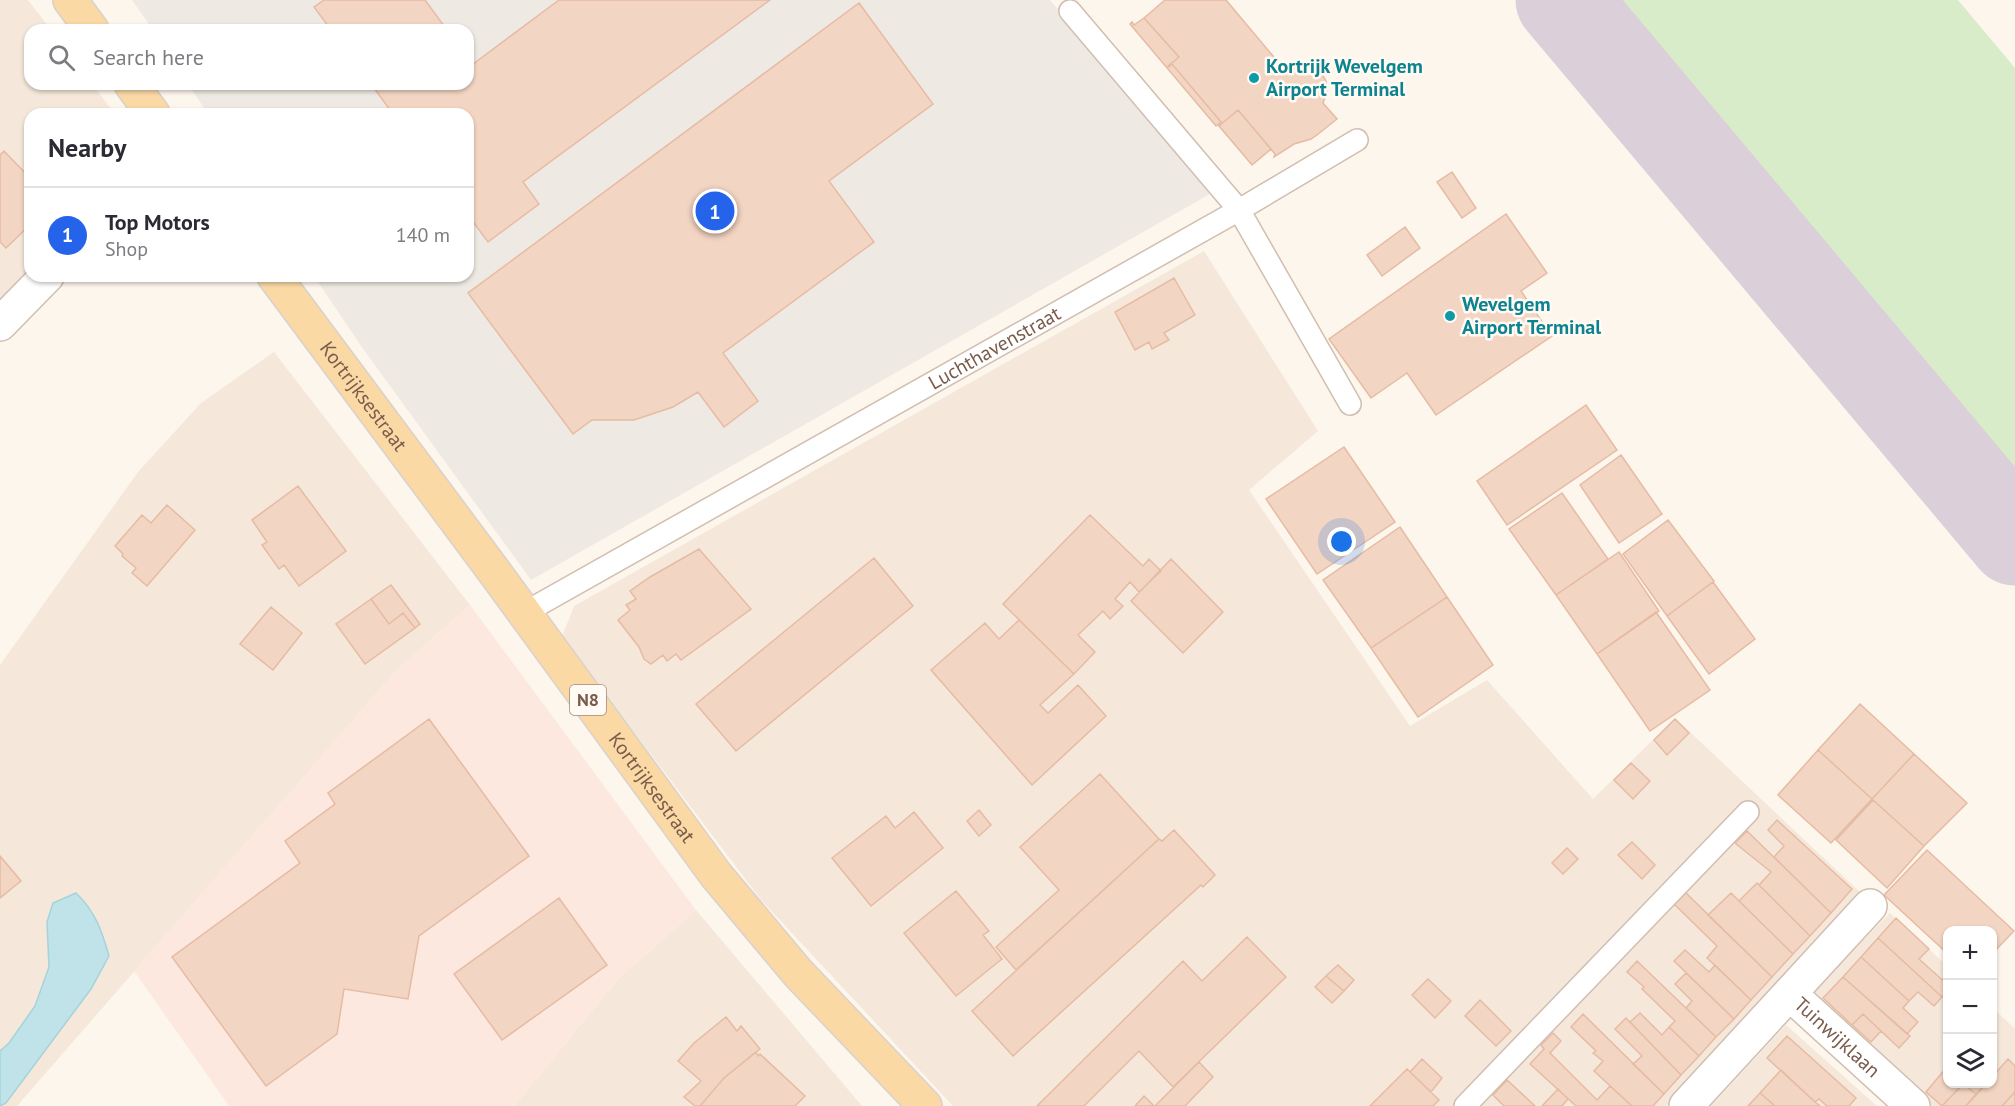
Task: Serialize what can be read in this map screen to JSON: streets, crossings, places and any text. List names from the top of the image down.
{
  "streets": {
    "main road": ["Kortrijksestraat", "N8"],
    "street": ["Tuinwijklaan"],
    "lane": ["Luchthavenstraat"]
  },
  "crossings": [
    ["Luchthavenstraat", "Kortrijksestraat"]
  ],
  "places": ["Kortrijk Wevelgem Airport Terminal", "Wevelgem Airport Terminal"],
  "page": {
    "search": "Search here",
    "heading": "Nearby",
    "list": [
      {
        "mark": "1",
        "name": "Top Motors",
        "note": "Shop",
        "value": "140 m"
      }
    ],
    "pins": "1",
    "map_buttons": ["+", "−"]
  }
}
